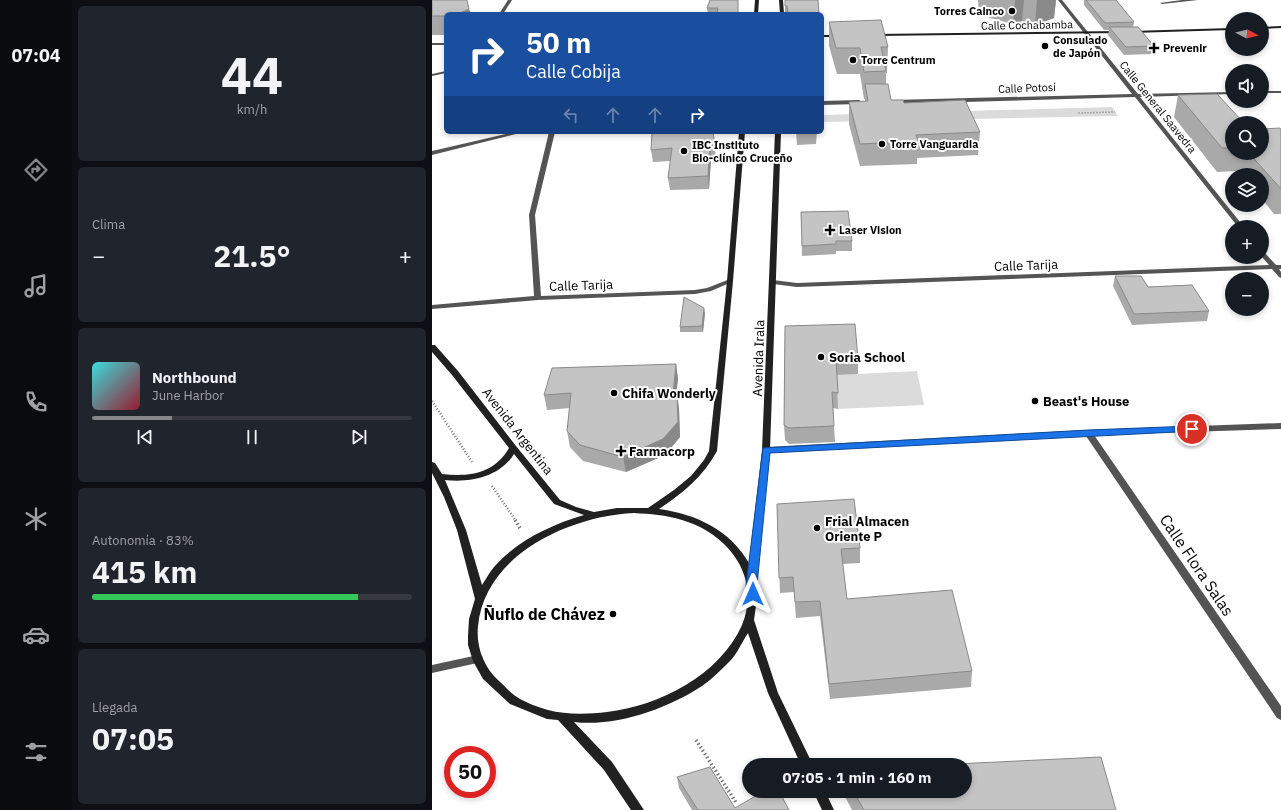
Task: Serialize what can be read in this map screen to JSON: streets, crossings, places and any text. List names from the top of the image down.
{
  "streets": {
    "main road": ["Calle Cochabamba", "Avenida Irala", "Avenida Argentina"],
    "street": [
      "Calle Potosí",
      "Calle General Saavedra",
      "Calle Tarija",
      "Calle Flora Salas"
    ]
  },
  "crossings": [
    ["Calle Cochabamba", "Calle General Saavedra"],
    ["Calle Potosí", "Calle General Saavedra"],
    ["Calle Tarija", "Avenida Irala"]
  ],
  "places": {
    "other": [
      "Torres Cainco",
      "Consulado de Japón",
      "Torre Centrum",
      "Torre Vanguardia",
      "IBC Instituto Bio-clínico Cruceño",
      "Soria School",
      "Chifa Wonderly",
      "Beast's House",
      "Frial Almacen Oriente P",
      "Ñuflo de Chávez"
    ],
    "health": ["Prevenir", "Laser Vision", "Farmacorp"]
  },
  "north": "right",
  "page": {
    "tabs": "07:04",
    "tile": [
      ["44", "km/h"],
      "Clima",
      ["Autonomía · 83%", "415 km"],
      ["Llegada", "07:05"]
    ],
    "map_buttons": ["+", "−"],
    "turn": ["50 m", "Calle Cobija"],
    "heat": ["−", "21.5°", "+"],
    "song": ["Northbound", "June Harbor"],
    "limit": "50",
    "trip": "07:05 · 1 min · 160 m"
  }
}
